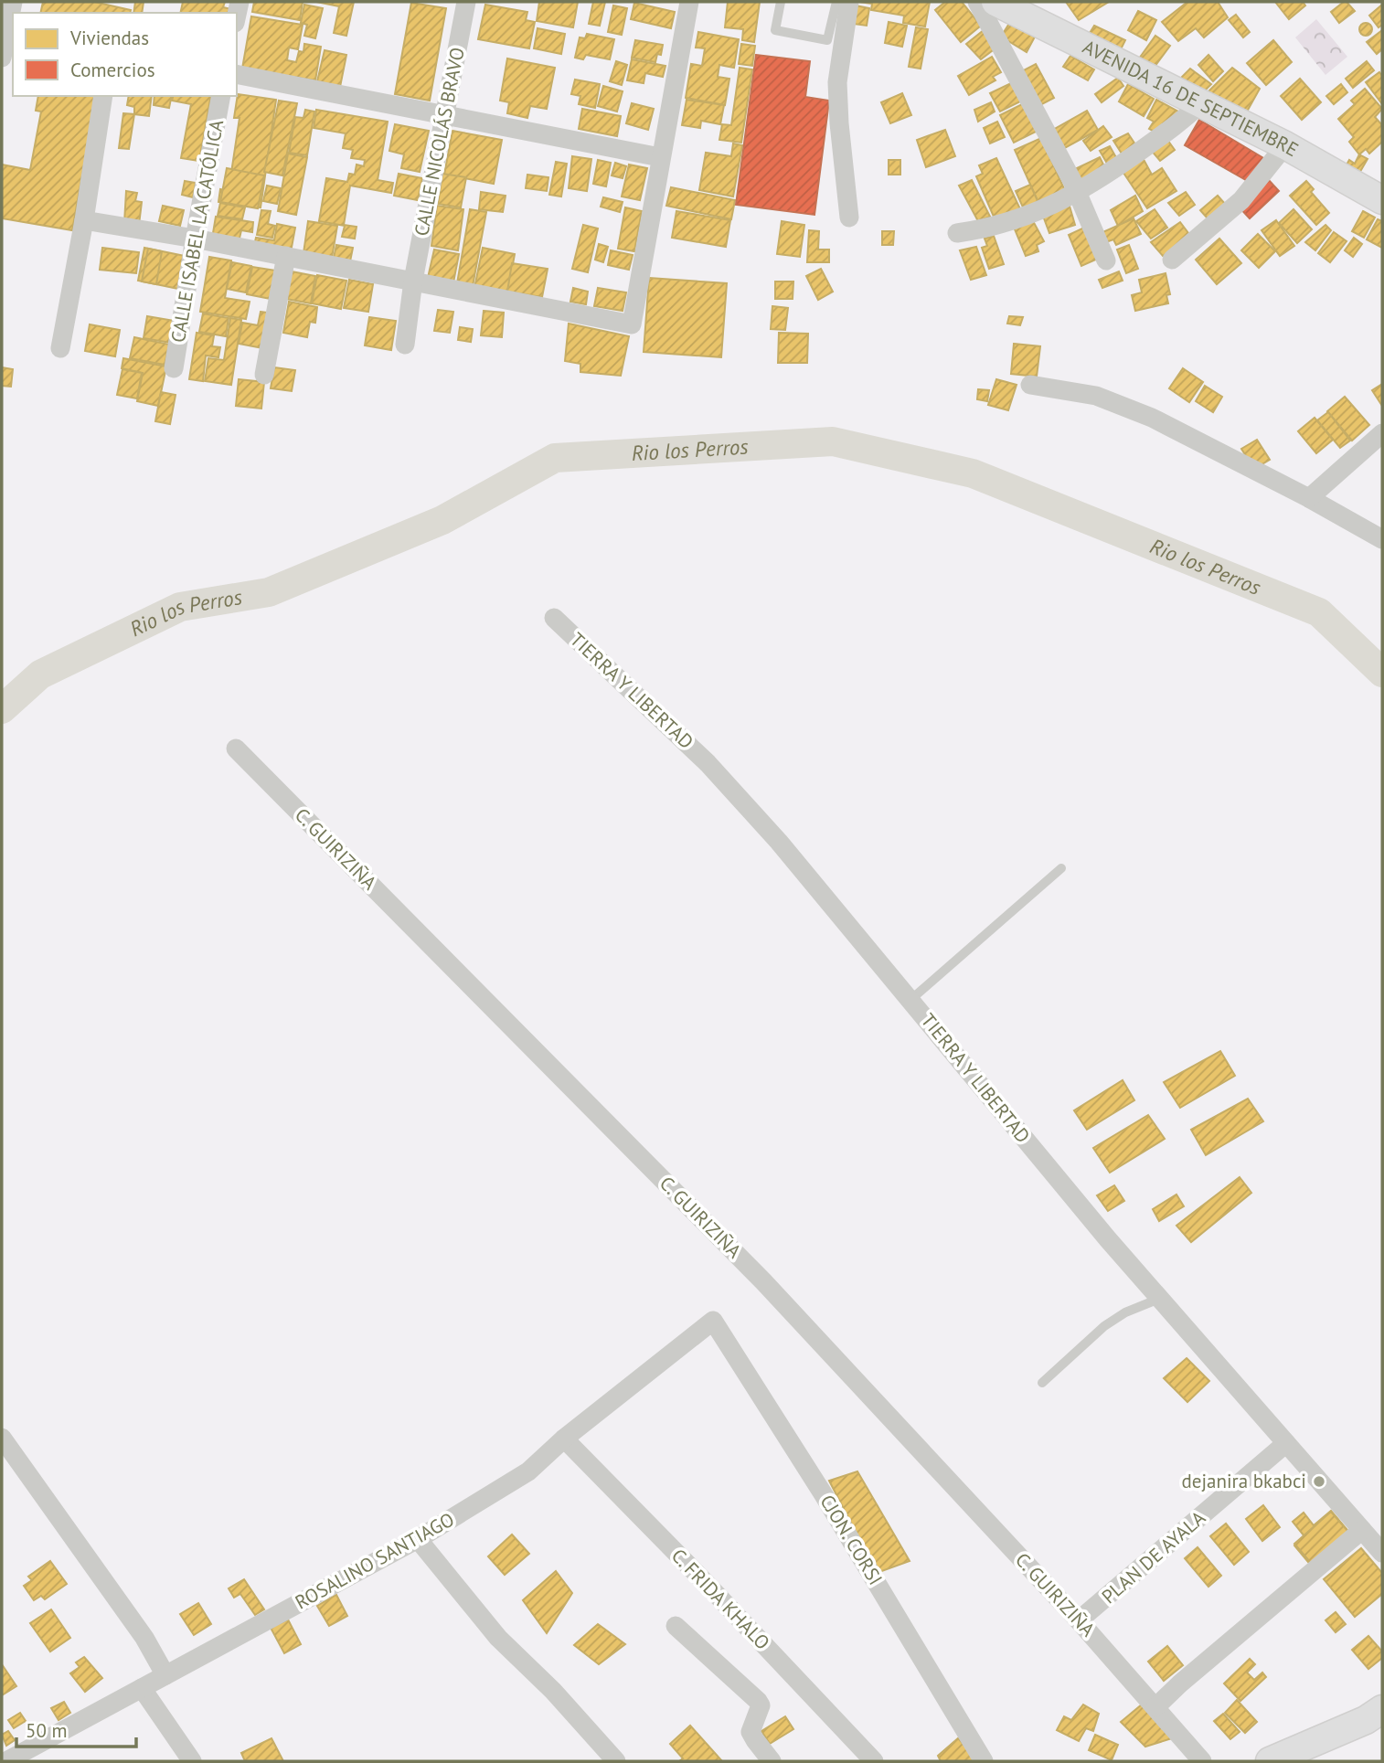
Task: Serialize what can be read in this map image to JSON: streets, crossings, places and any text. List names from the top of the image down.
{
  "streets": {
    "street": [
      "AVENIDA 16 DE SEPTIEMBRE",
      "CALLE NICOLÁS BRAVO",
      "CALLE ISABEL LA CATÓLICA",
      "TIERRA Y LIBERTAD",
      "C. GUIRIZIÑA",
      "CJON. CORSI",
      "PLAN DE AYALA",
      "ROSALINO SANTIAGO",
      "C. FRIDA KHALO"
    ]
  },
  "crossings": [
    ["TIERRA Y LIBERTAD", "PLAN DE AYALA"],
    ["C. GUIRIZIÑA", "PLAN DE AYALA"],
    ["CJON. CORSI", "ROSALINO SANTIAGO"],
    ["ROSALINO SANTIAGO", "C. FRIDA KHALO"]
  ],
  "water": ["Rio los Perros"],
  "places": ["dejanira bkabci"],
  "legend": ["Viviendas", "Comercios"],
  "scale_bar": "50 m"
}
